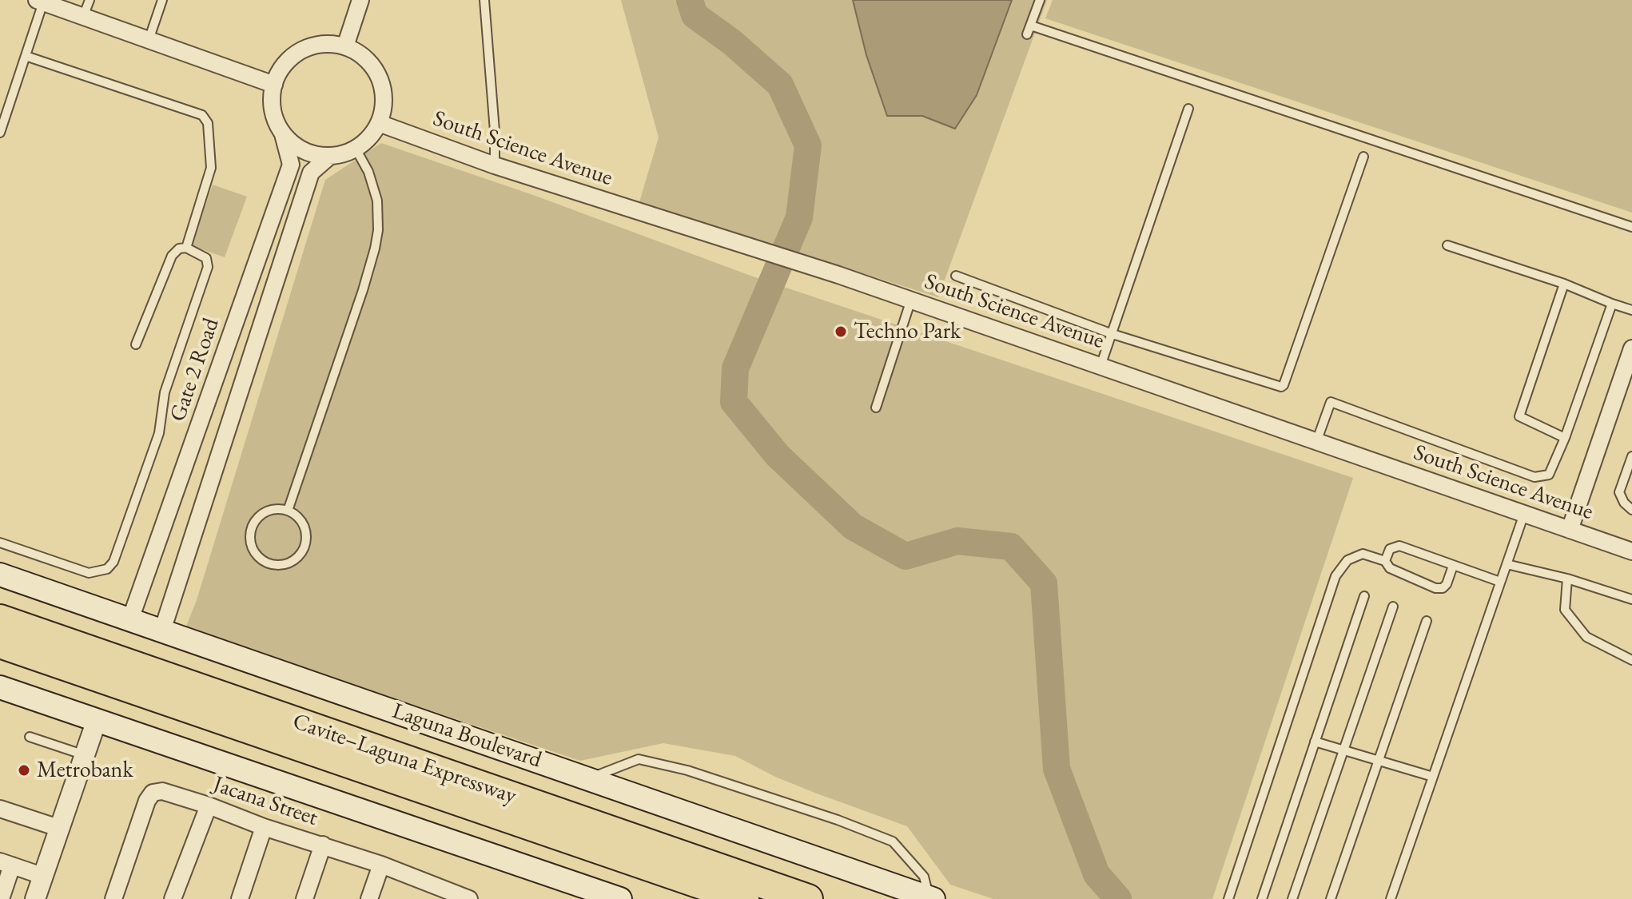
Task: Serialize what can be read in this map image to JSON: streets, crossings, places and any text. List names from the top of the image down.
{
  "streets": {
    "highway": ["Cavite–Laguna Expressway"],
    "main road": ["Laguna Boulevard"],
    "street": ["South Science Avenue", "Gate 2 Road", "Jacana Street"]
  },
  "crossings": [
    ["South Science Avenue", "Gate 2 Road"],
    ["Gate 2 Road", "Laguna Boulevard"]
  ],
  "places": ["Techno Park", "Metrobank"]
}
